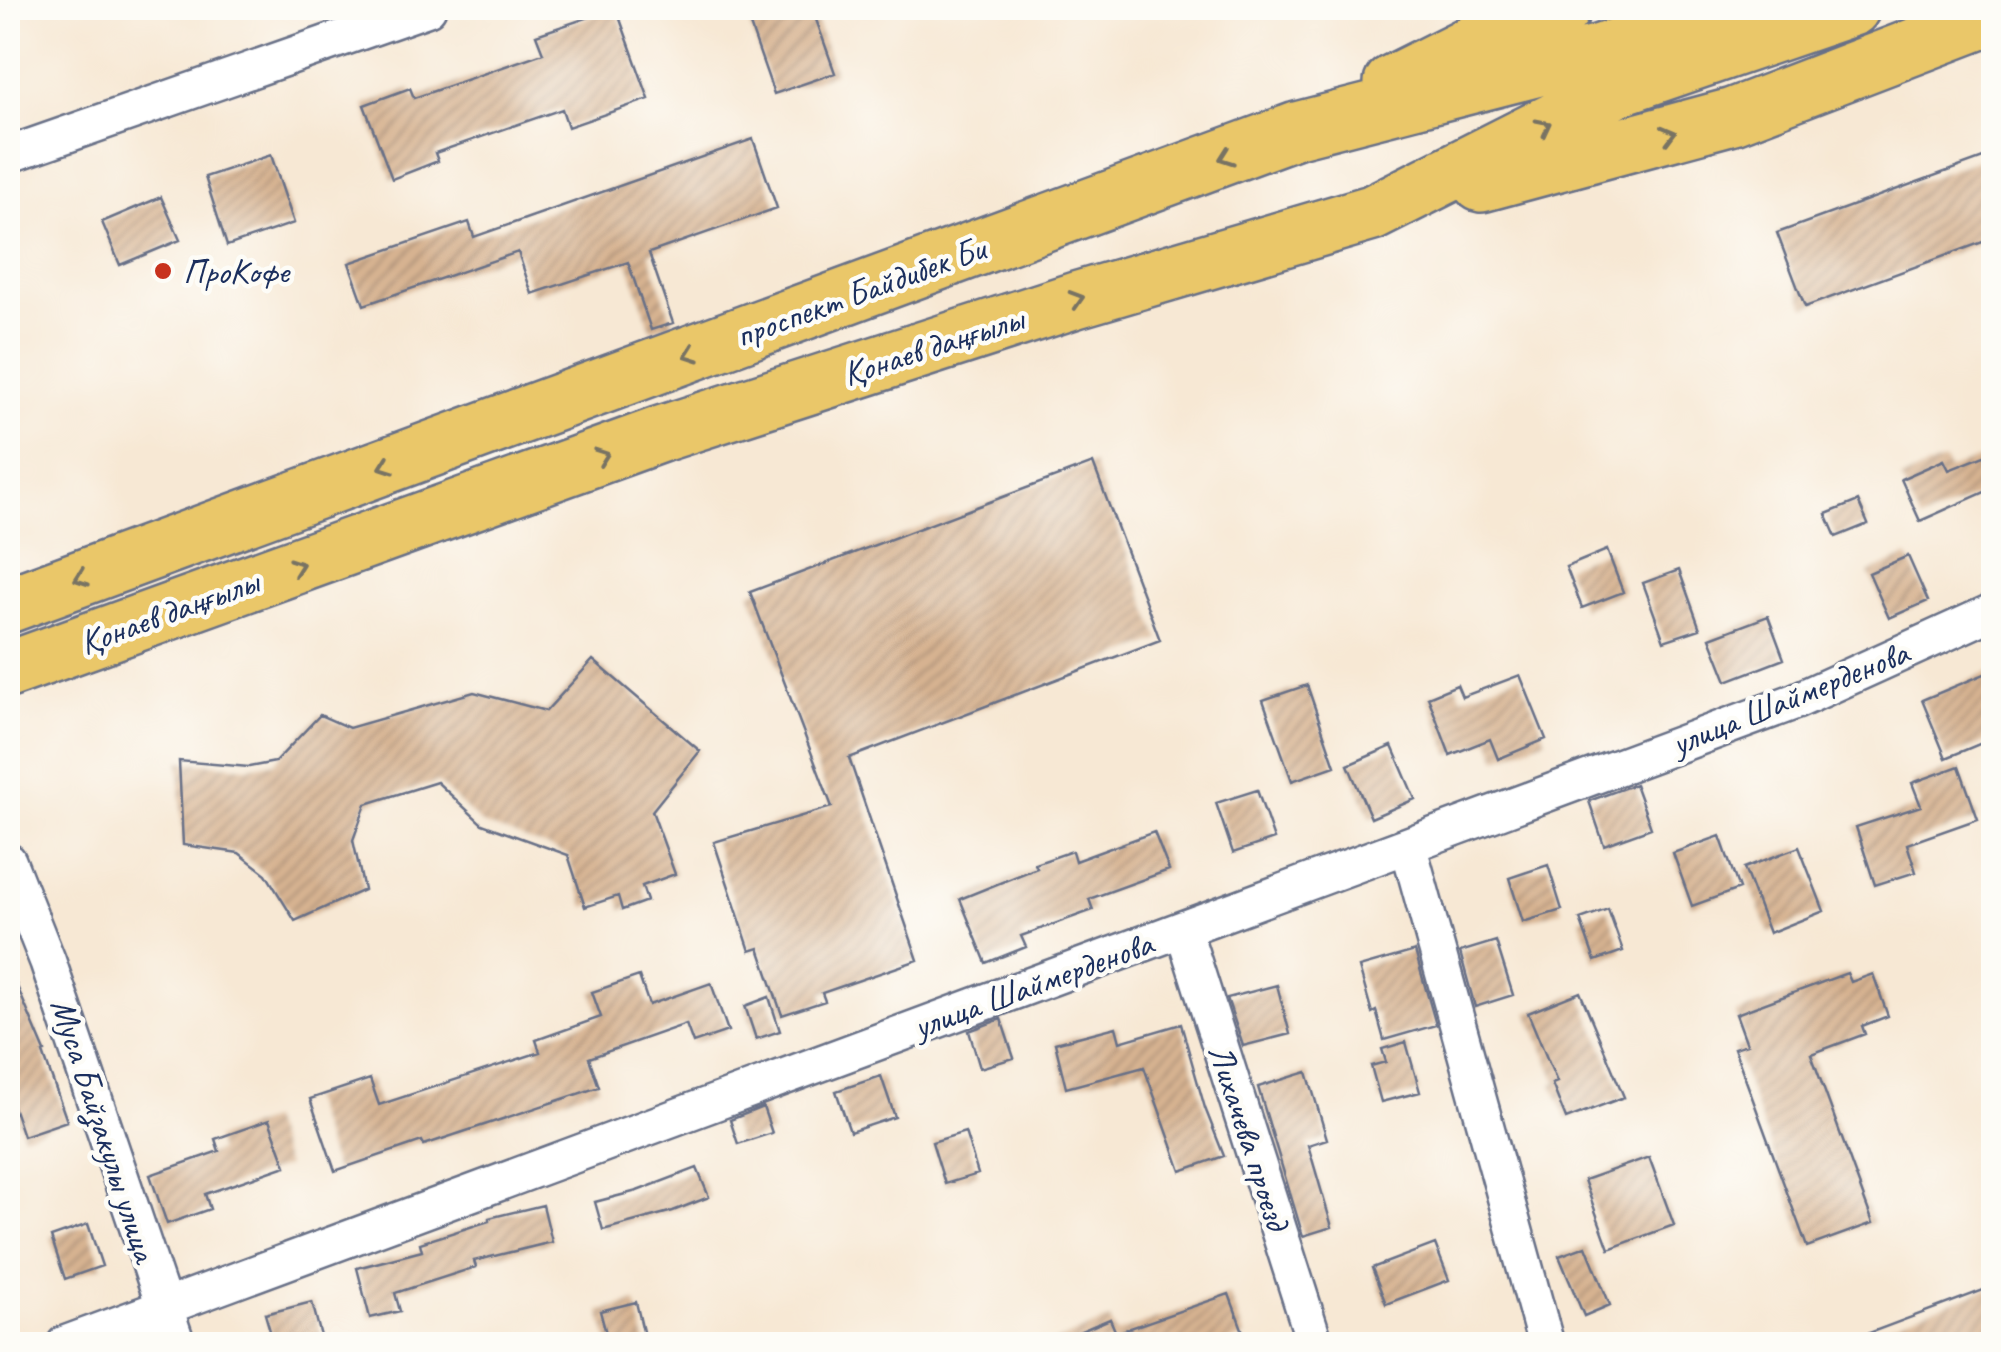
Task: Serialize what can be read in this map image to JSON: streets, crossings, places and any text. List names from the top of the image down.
{
  "streets": {
    "main road": ["проспект Байдибек Би", "Қонаев даңғылы"],
    "street": ["улица Шаймерденова", "Муса Байзакулы улица", "Лихачева проезд"]
  },
  "crossings": [
    ["улица Шаймерденова", "Муса Байзакулы улица"],
    ["улица Шаймерденова", "Лихачева проезд"]
  ],
  "one_way": ["проспект Байдибек Би"],
  "places": ["ПроКофе"]
}
